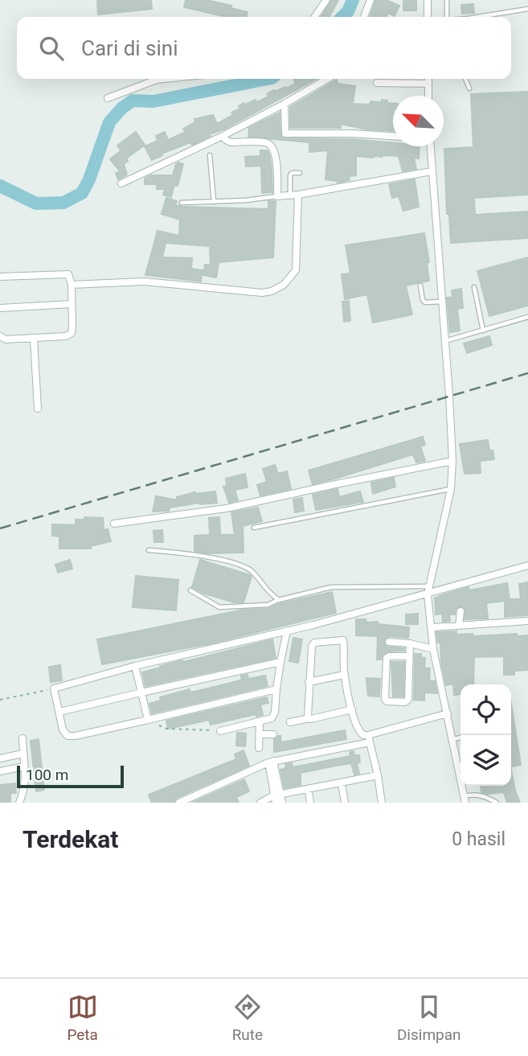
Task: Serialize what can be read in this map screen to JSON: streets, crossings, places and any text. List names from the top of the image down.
{
  "scale_bar": "100 m",
  "north": "top left",
  "page": {
    "search": "Cari di sini",
    "scale": "100 m",
    "heading": ["Terdekat", "0 hasil"],
    "nav": ["Peta", "Rute", "Disimpan"]
  }
}
